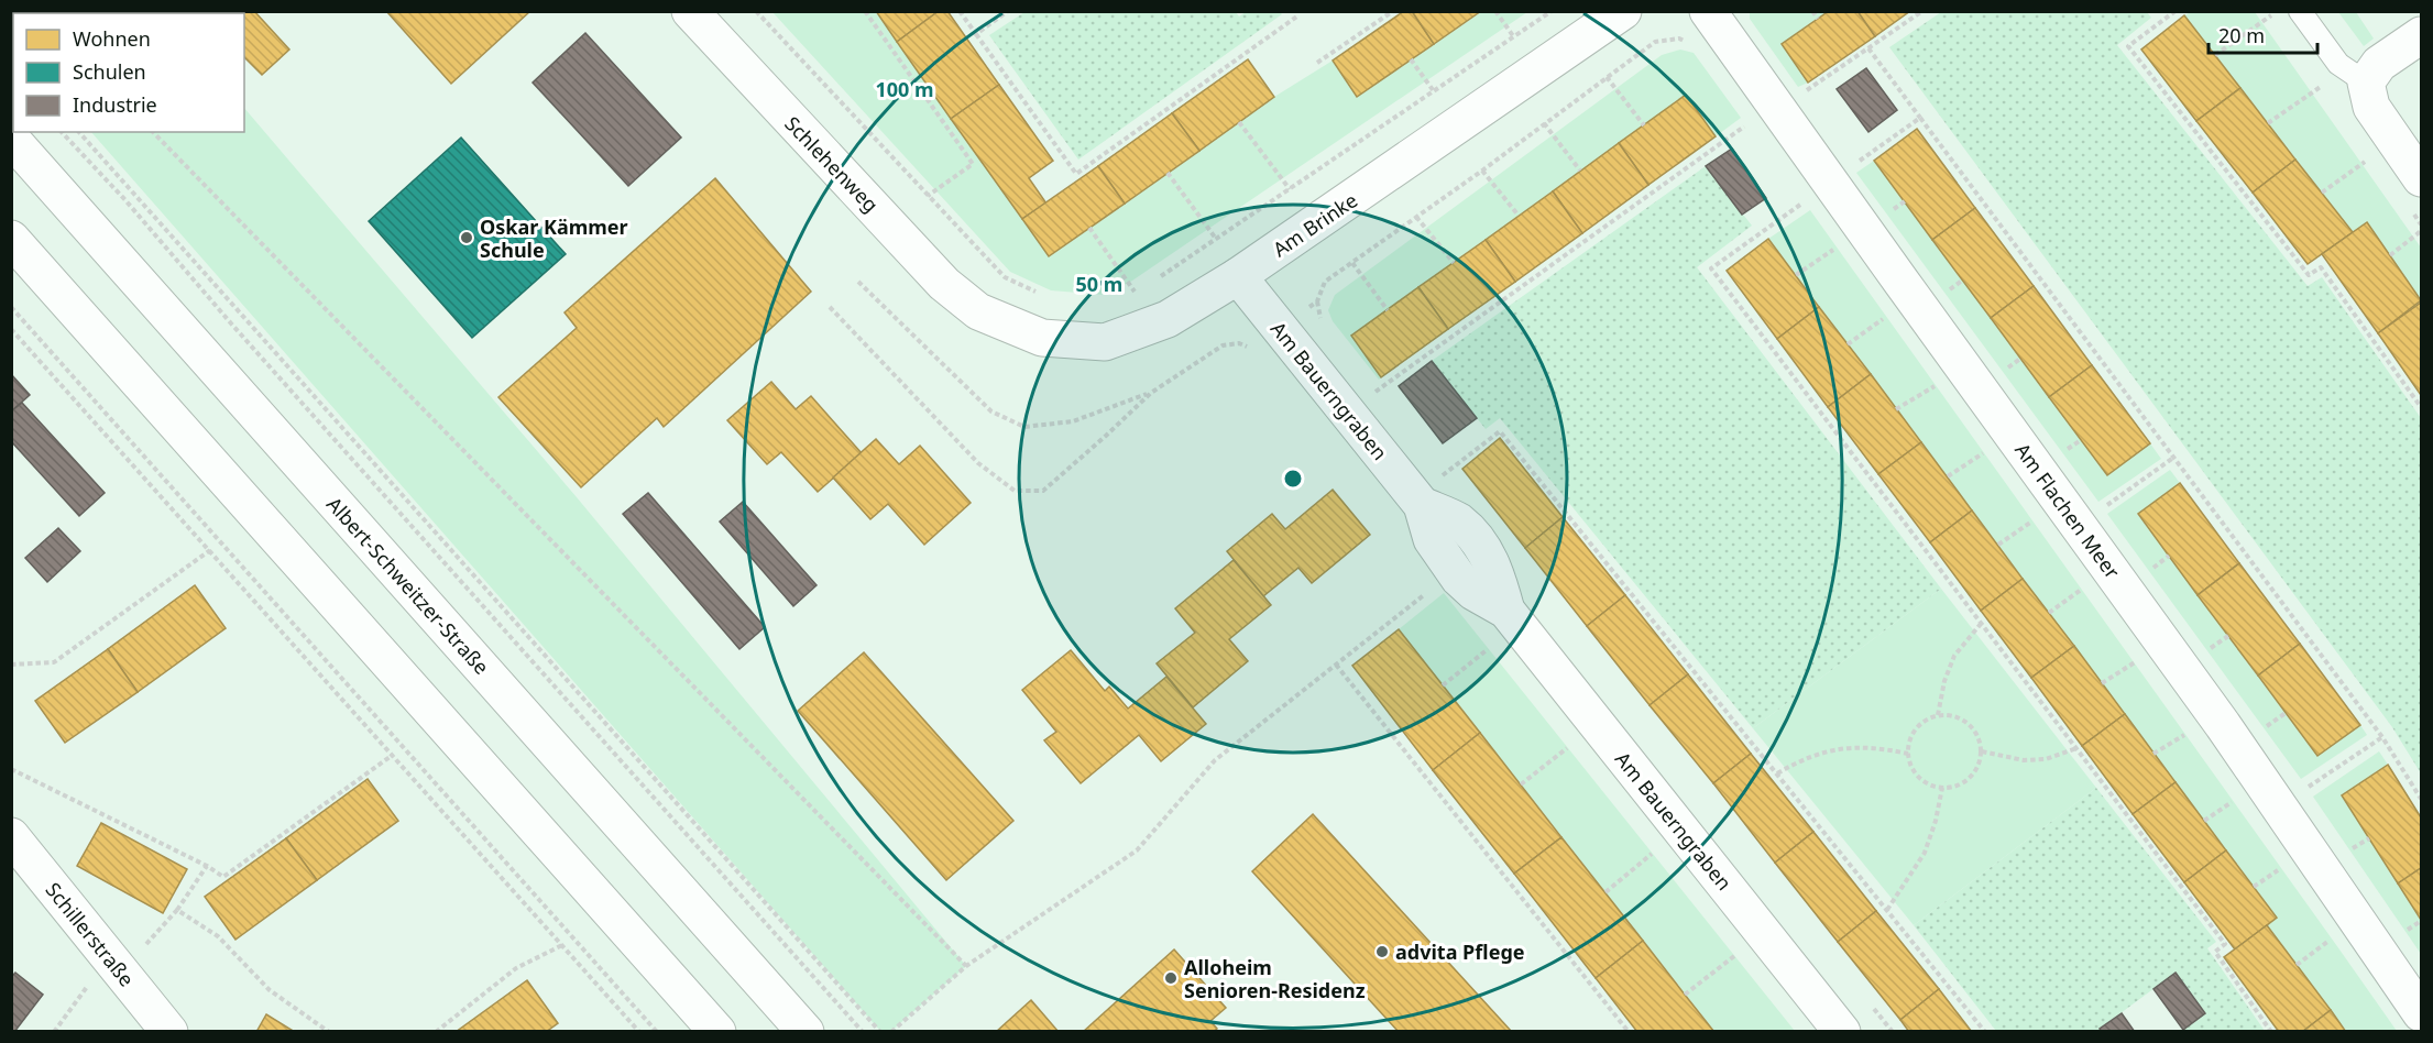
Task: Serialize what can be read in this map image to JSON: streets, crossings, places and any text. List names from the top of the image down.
{
  "streets": {
    "street": [
      "Schlehenweg",
      "Am Brinke",
      "Am Bauerngraben",
      "Am Flachen Meer",
      "Albert-Schweitzer-Straße",
      "Schillerstraße"
    ]
  },
  "crossings": [
    ["Schlehenweg", "Am Brinke"],
    ["Am Brinke", "Am Bauerngraben"]
  ],
  "places": ["Oskar Kämmer Schule", "advita Pflege", "Alloheim Senioren-Residenz"],
  "legend": ["Wohnen", "Schulen", "Industrie"],
  "scale_bar": "20 m",
  "rings": ["100 m", "50 m"]
}
